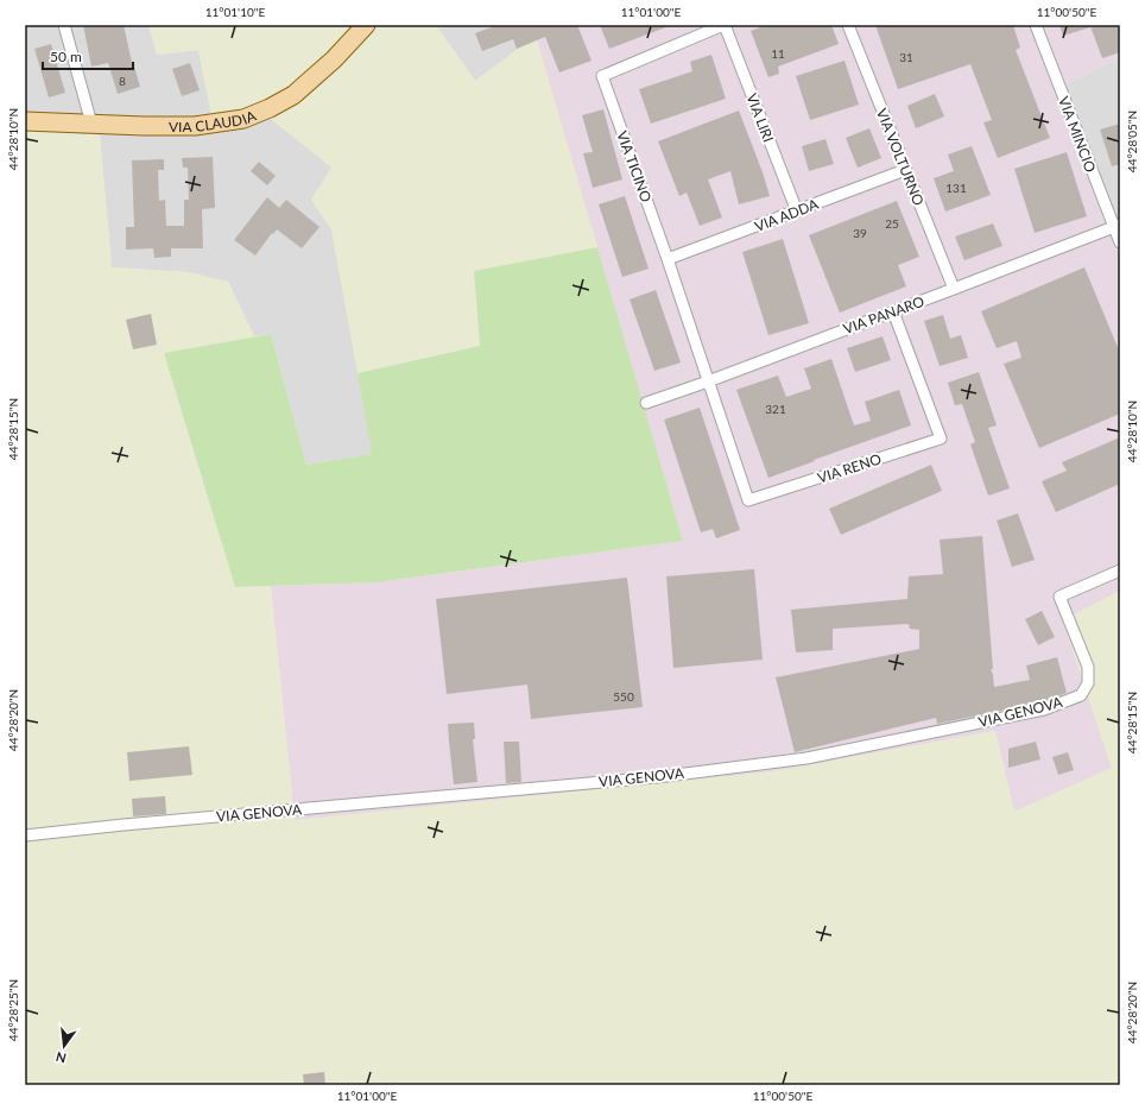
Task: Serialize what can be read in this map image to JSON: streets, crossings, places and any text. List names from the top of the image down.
{
  "streets": {
    "main road": ["VIA CLAUDIA"],
    "street": [
      "VIA LIRI",
      "VIA MINCIO",
      "VIA VOLTURNO",
      "VIA TICINO",
      "VIA ADDA",
      "VIA PANARO",
      "VIA RENO",
      "VIA GENOVA"
    ]
  },
  "crossings": [
    ["VIA LIRI", "VIA TICINO"],
    ["VIA LIRI", "VIA ADDA"],
    ["VIA MINCIO", "VIA PANARO"],
    ["VIA VOLTURNO", "VIA ADDA"],
    ["VIA VOLTURNO", "VIA PANARO"],
    ["VIA TICINO", "VIA ADDA"],
    ["VIA TICINO", "VIA PANARO"],
    ["VIA TICINO", "VIA RENO"],
    ["VIA PANARO", "VIA RENO"]
  ],
  "house_numbers": [
    "11",
    "31",
    "8",
    "131",
    "25",
    "39",
    "321",
    "550"
  ],
  "scale_bar": "50 m",
  "north": "bottom",
  "coordinates": [
    "11°01'10\"E",
    "11°01'00\"E",
    "11°00'50\"E",
    "44°28'10\"N",
    "44°28'05\"N",
    "44°28'15\"N",
    "44°28'20\"N",
    "44°28'25\"N"
  ]
}
